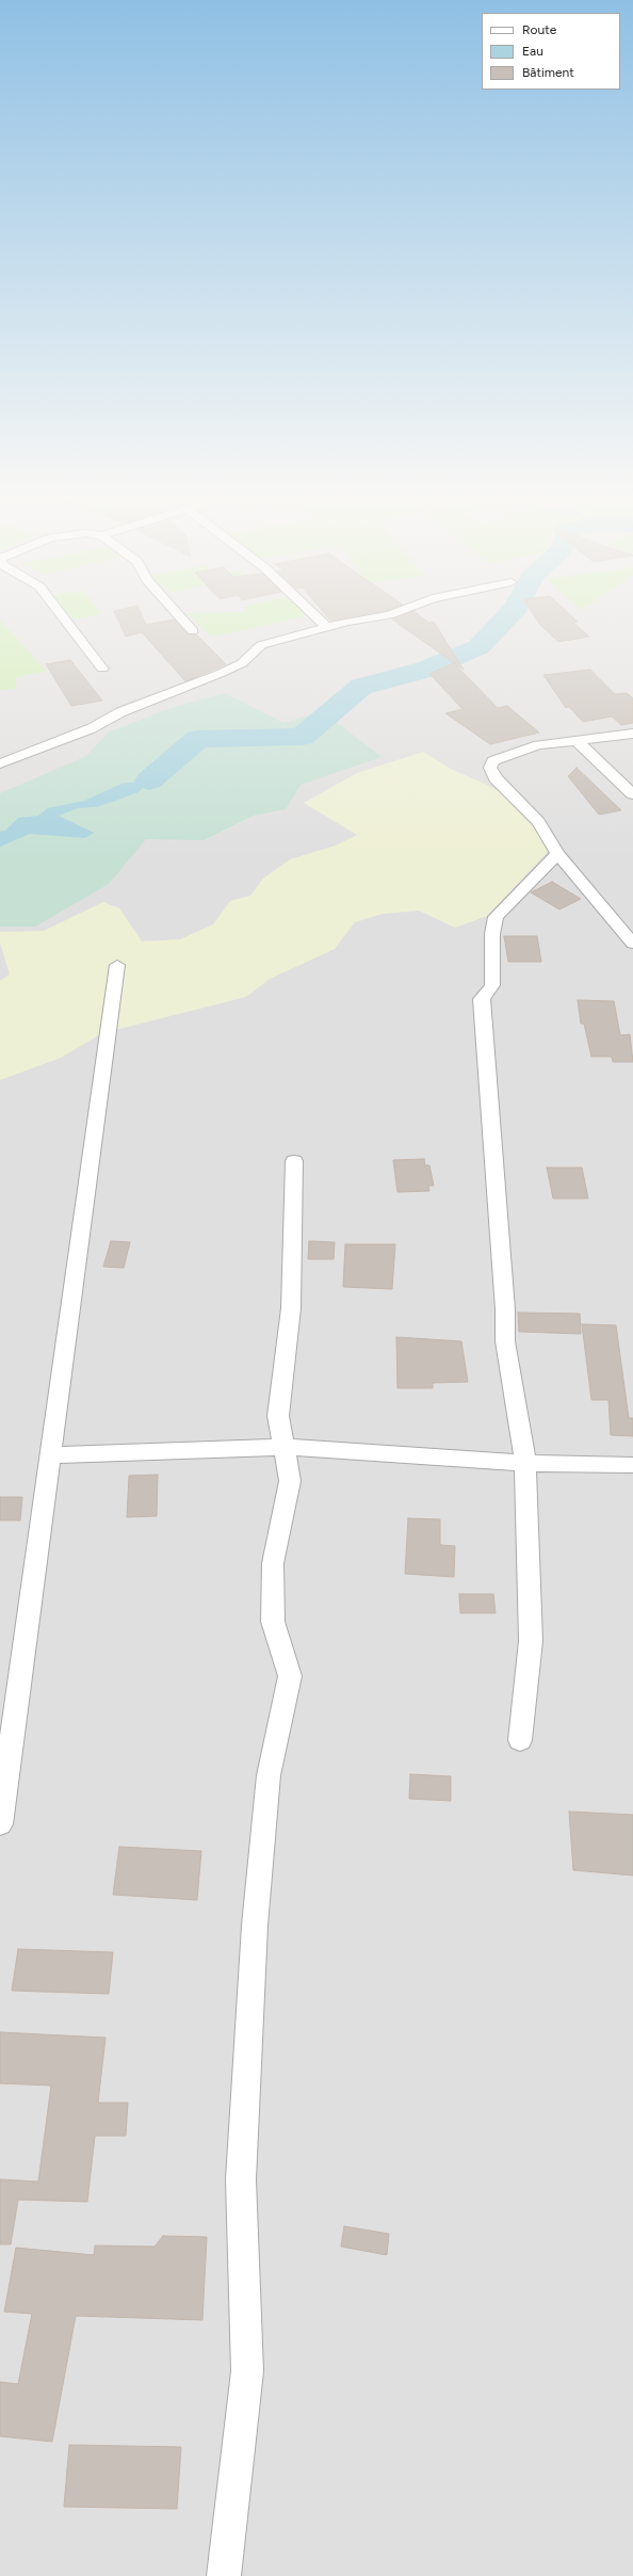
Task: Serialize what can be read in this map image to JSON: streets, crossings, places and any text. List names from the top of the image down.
{
  "legend": ["Route", "Eau", "Bâtiment"]
}
